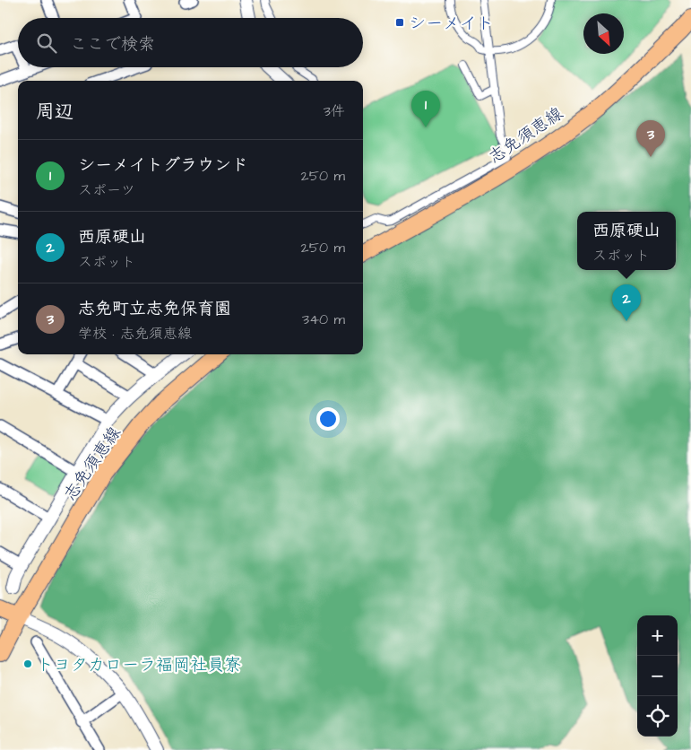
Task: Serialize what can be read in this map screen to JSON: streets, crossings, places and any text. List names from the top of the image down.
{
  "streets": {
    "main road": ["志免須恵線"]
  },
  "places": {
    "transit": ["シーメイト"],
    "other": ["トヨタカローラ福岡社員寮"]
  },
  "north": "bottom right",
  "page": {
    "search": "ここで検索",
    "heading": ["周辺", "3件"],
    "pins": ["1", "3", "2"],
    "list": [
      {
        "mark": "1",
        "name": "シーメイトグラウンド",
        "note": "スポーツ",
        "value": "250 m"
      },
      {
        "mark": "2",
        "name": "西原硬山",
        "note": "スポット",
        "value": "250 m"
      },
      {
        "mark": "3",
        "name": "志免町立志免保育園",
        "note": "学校 · 志免須恵線",
        "value": "340 m"
      }
    ],
    "popup": ["西原硬山", "スポット"],
    "map_buttons": ["+", "−"]
  }
}
